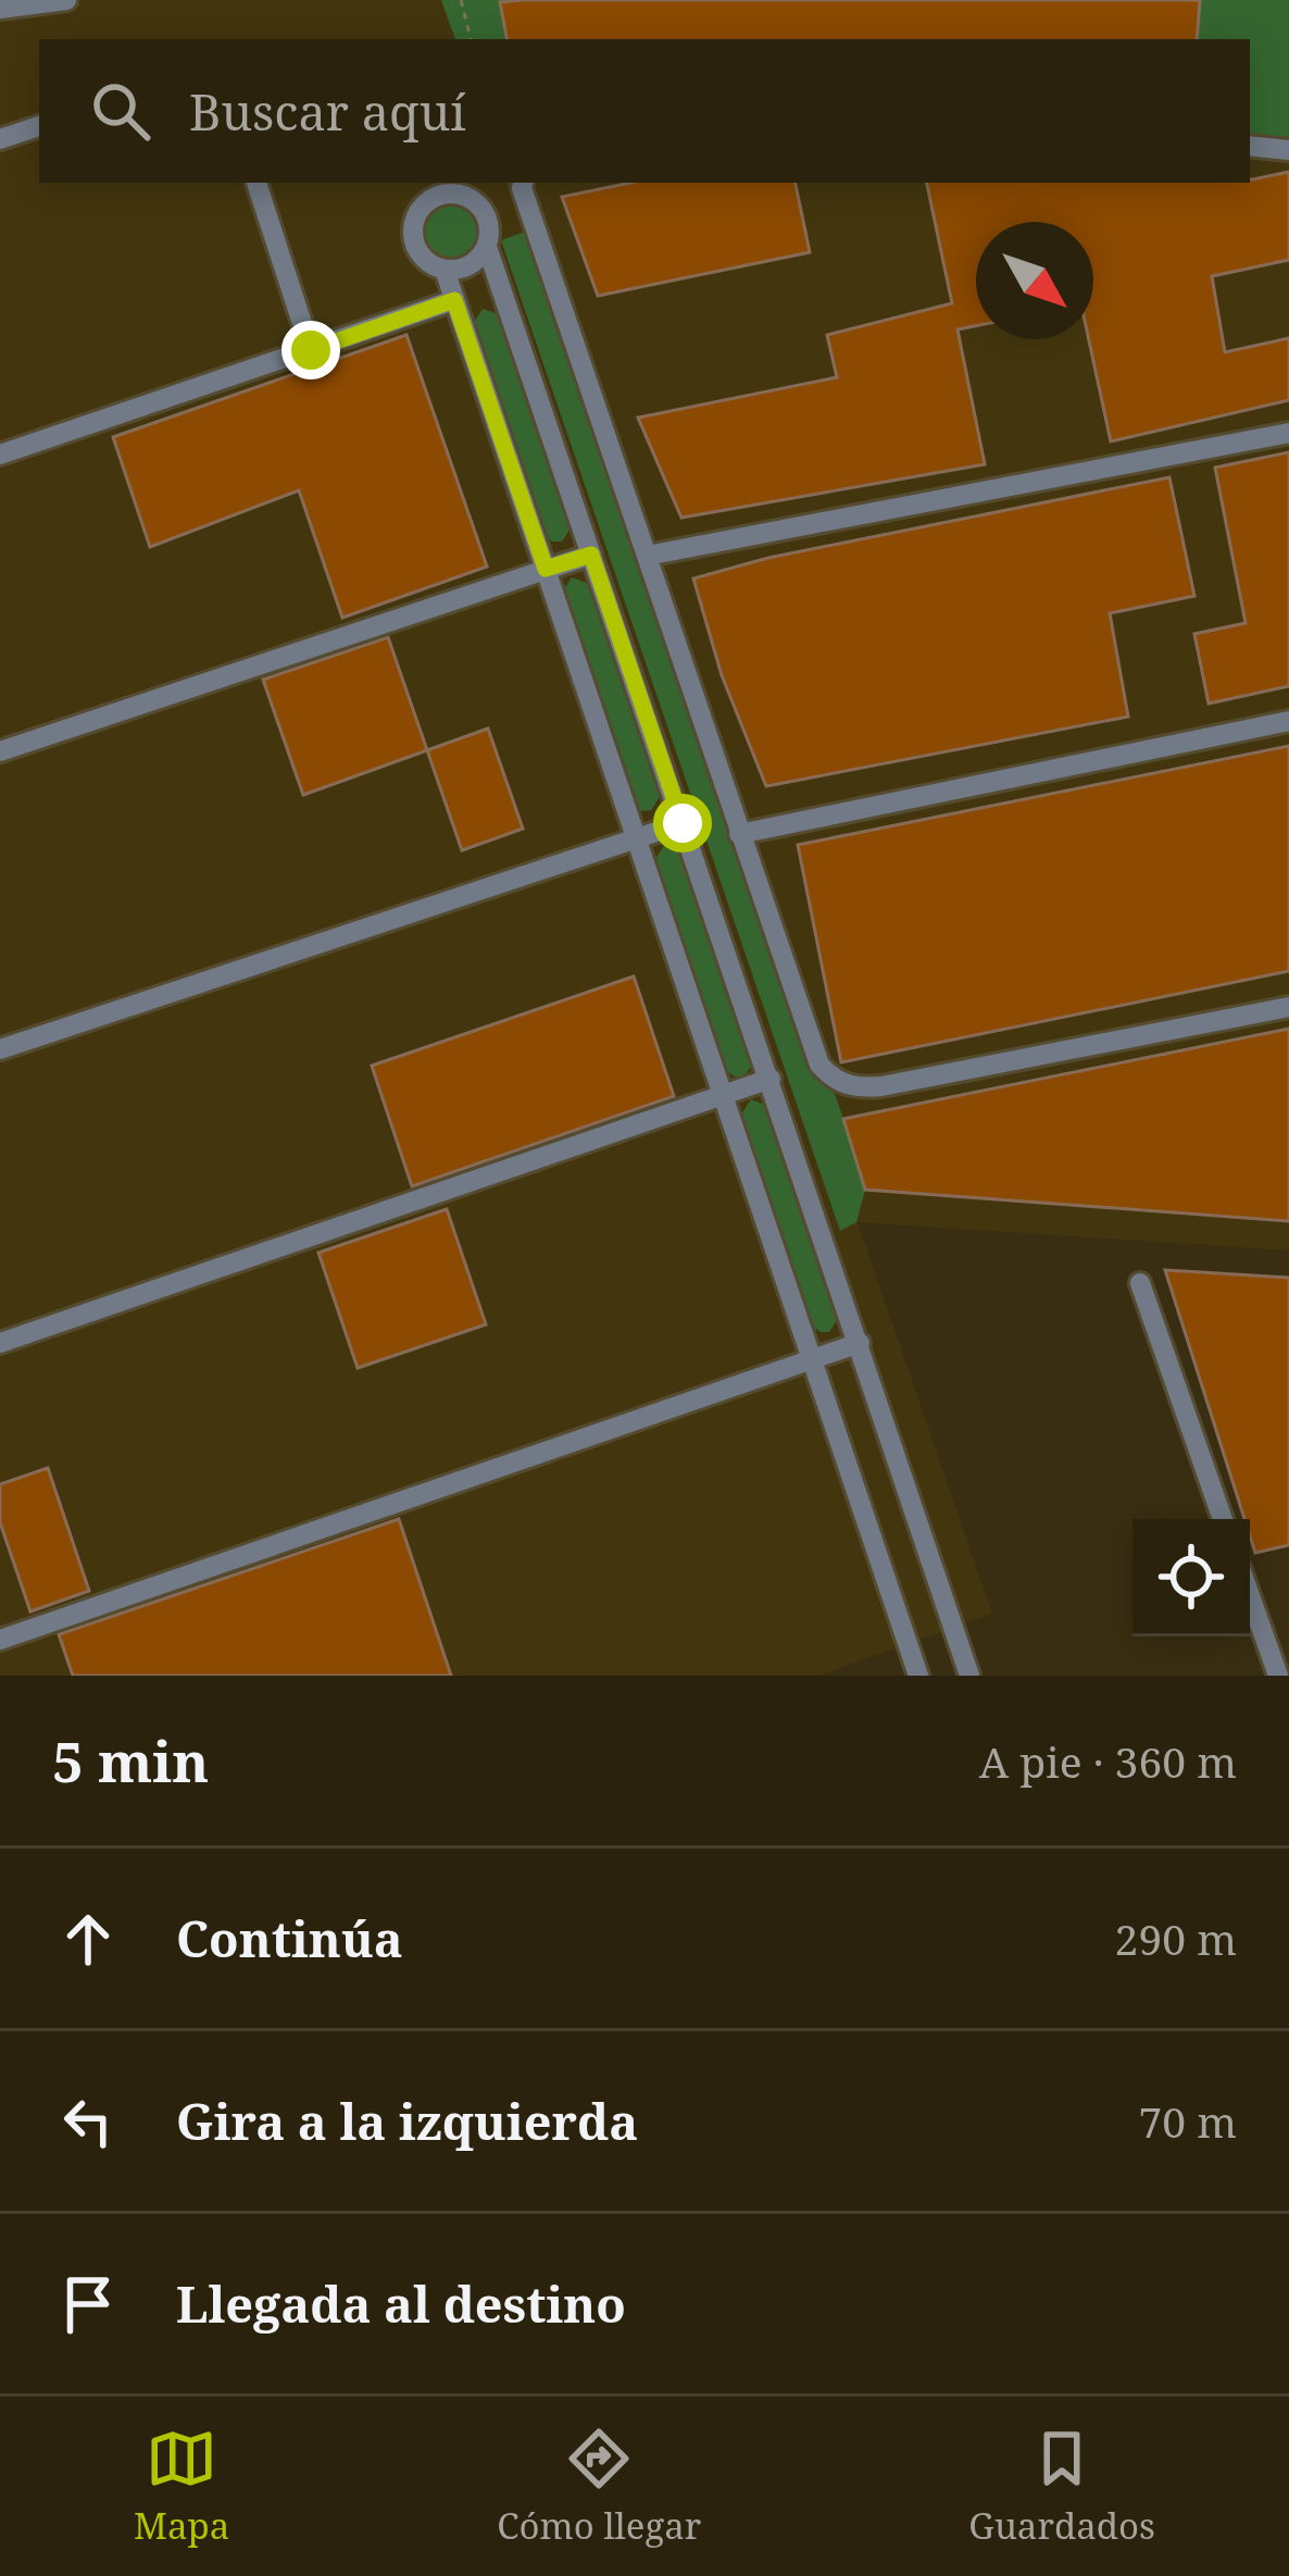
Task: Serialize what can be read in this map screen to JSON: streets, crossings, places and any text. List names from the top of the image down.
{
  "north": "bottom right",
  "page": {
    "search": "Buscar aquí",
    "heading": ["5 min", "A pie · 360 m"],
    "list": [
      ["Continúa", "290 m"],
      ["Gira a la izquierda", "70 m"],
      "Llegada al destino"
    ],
    "nav": ["Mapa", "Cómo llegar", "Guardados"]
  }
}
